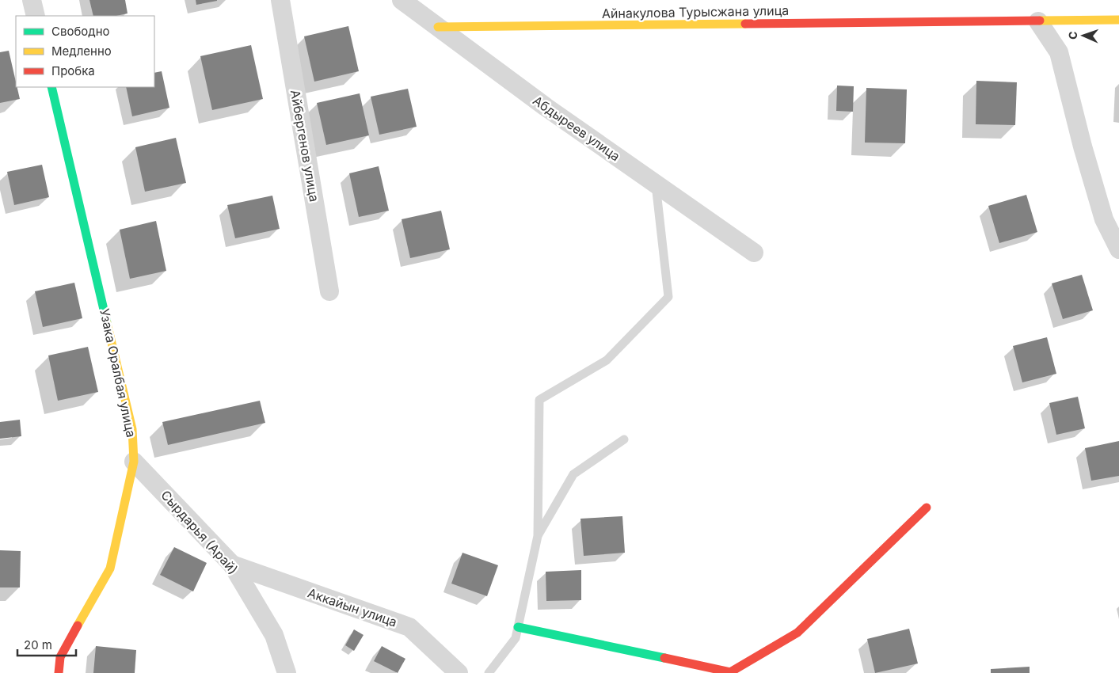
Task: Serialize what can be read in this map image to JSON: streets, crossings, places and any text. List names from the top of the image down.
{
  "streets": {
    "street": [
      "Айнакулова Турысжана улица",
      "Абдыреев улица",
      "Айбергенов улица",
      "Узака Оралбая улица",
      "Сырдарья (Арай)",
      "Аккайын улица"
    ]
  },
  "crossings": [
    ["Айнакулова Турысжана улица", "Абдыреев улица"],
    ["Узака Оралбая улица", "Сырдарья (Арай)"],
    ["Сырдарья (Арай)", "Аккайын улица"]
  ],
  "legend": ["Свободно", "Медленно", "Пробка"],
  "scale_bar": "20 m",
  "north": "left"
}
